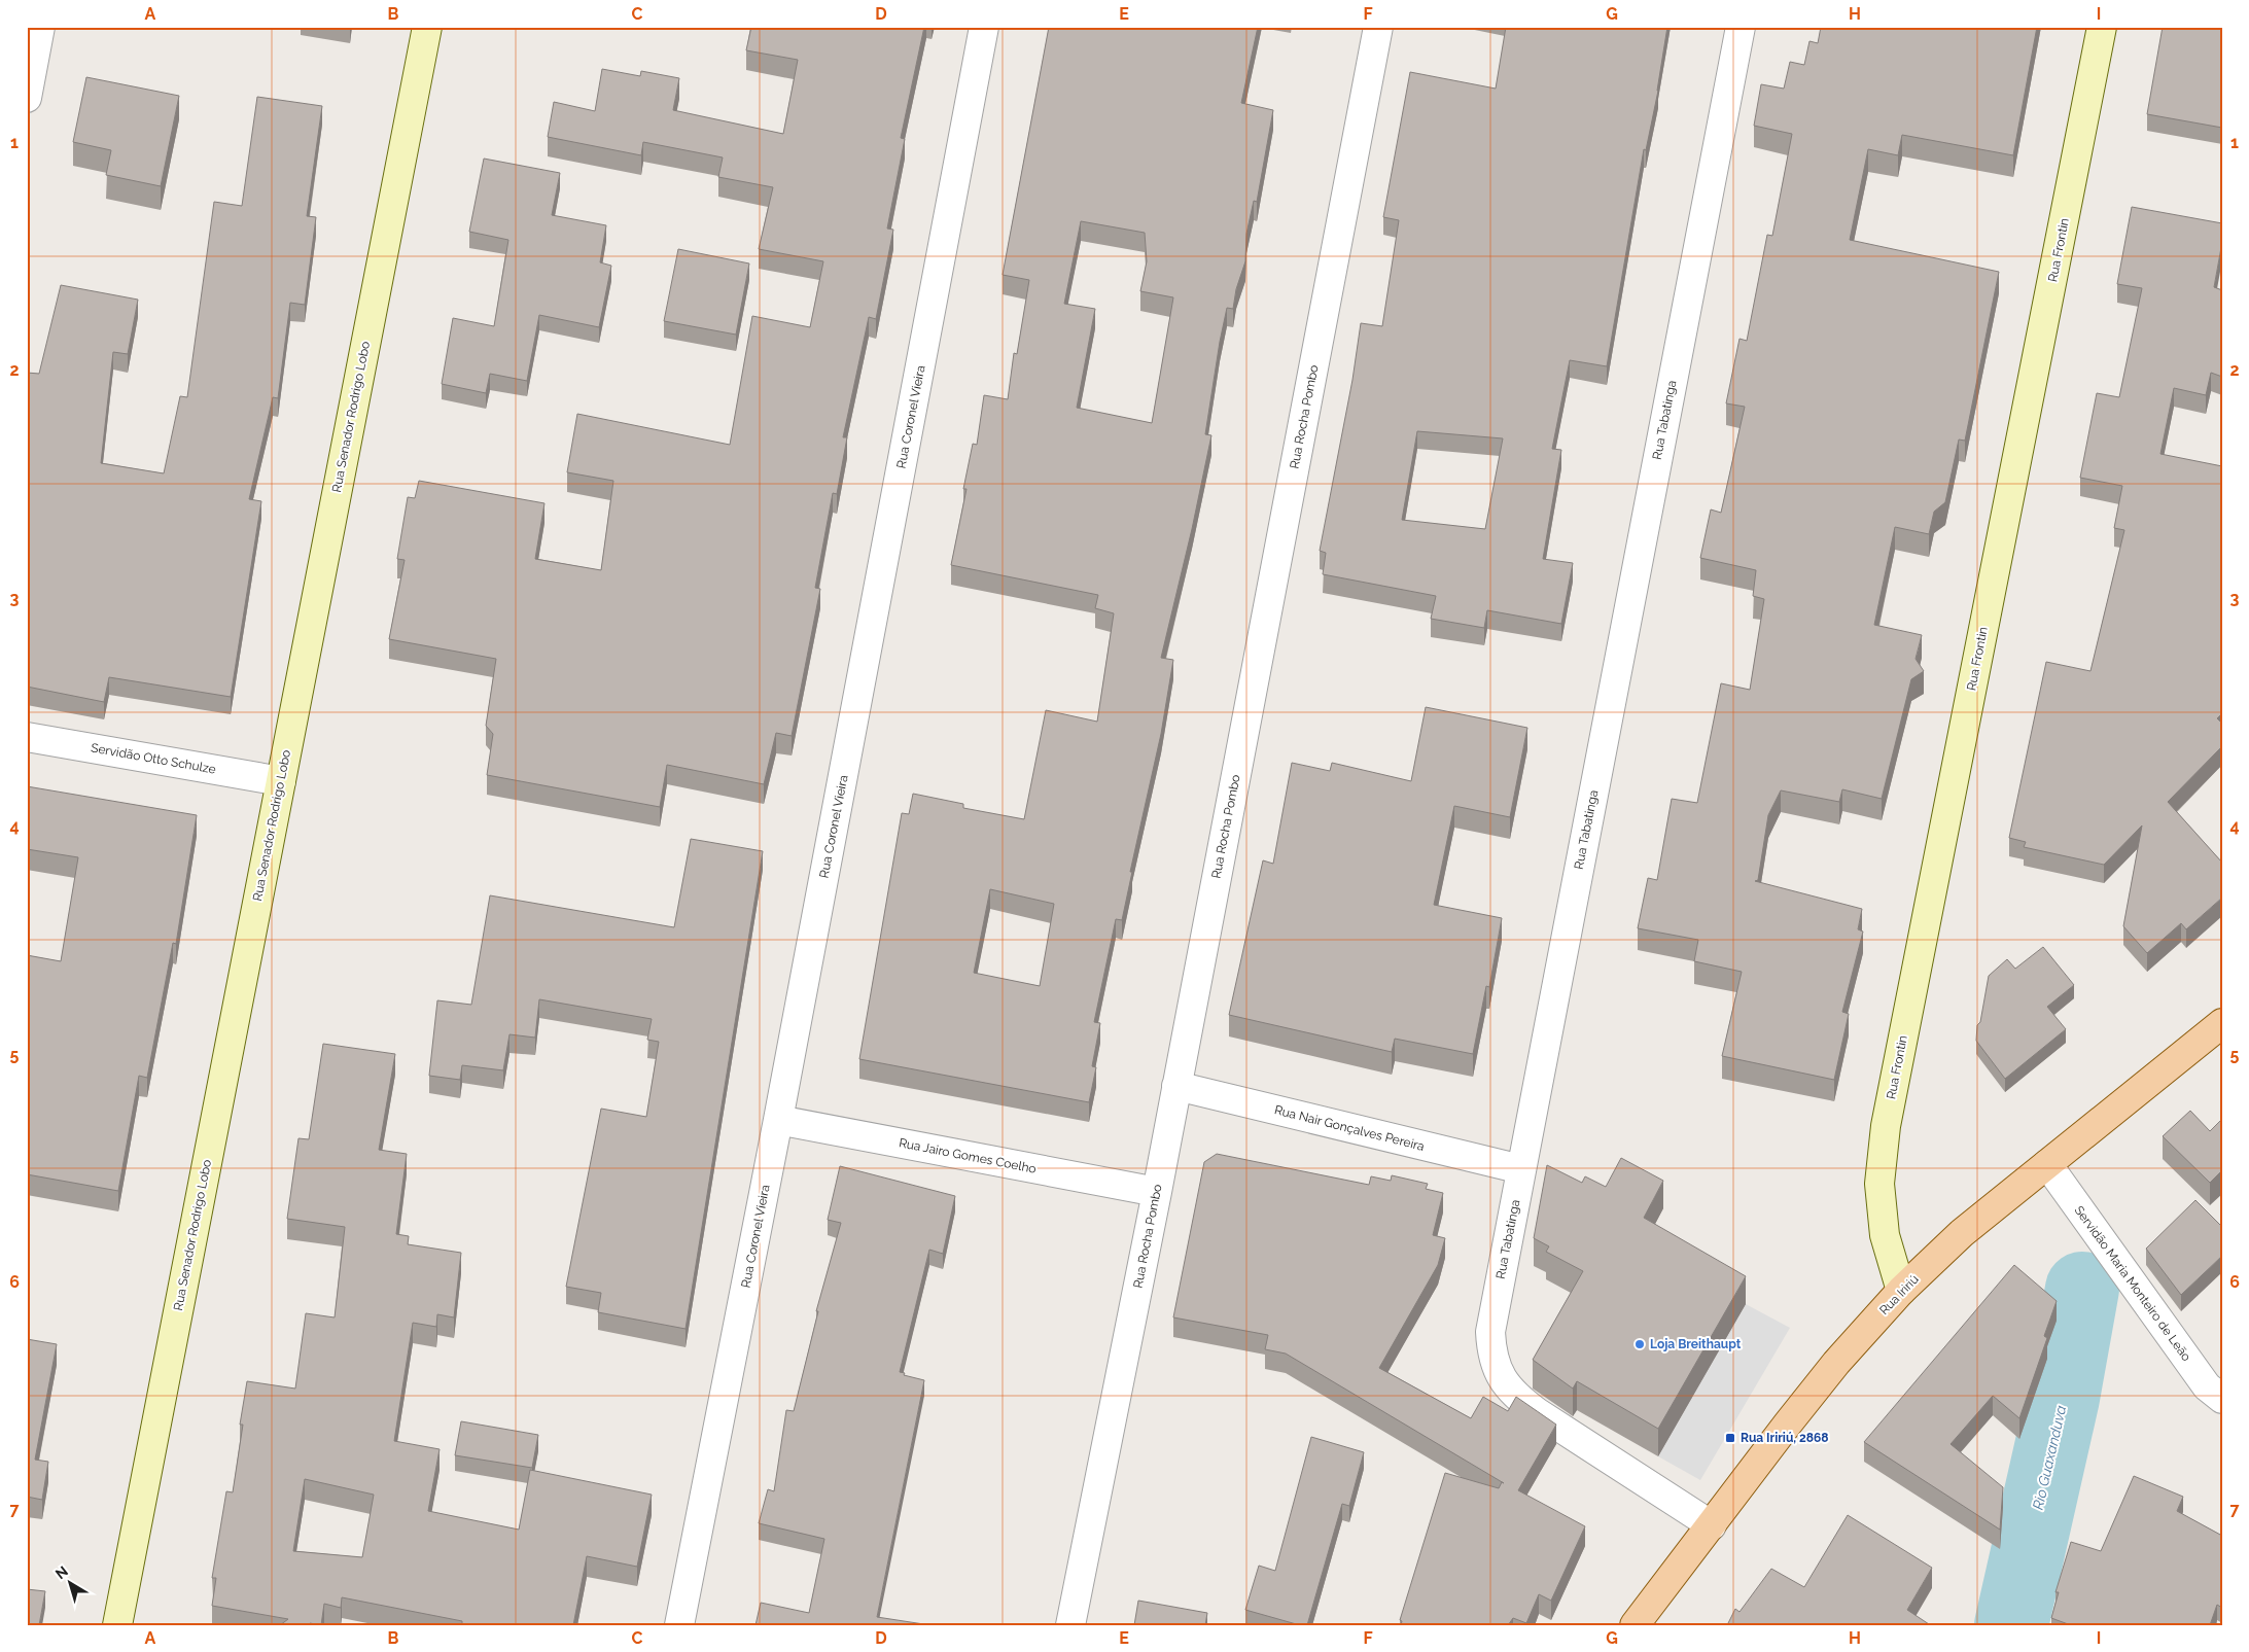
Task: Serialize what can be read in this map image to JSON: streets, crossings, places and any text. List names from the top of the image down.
{
  "streets": {
    "main road": ["Rua Iririú"],
    "street": [
      "Rua Frontin",
      "Rua Senador Rodrigo Lobo",
      "Rua Coronel Vieira",
      "Rua Rocha Pombo",
      "Rua Tabatinga",
      "Servidão Otto Schulze",
      "Rua Nair Gonçalves Pereira",
      "Rua Jairo Gomes Coelho",
      "Servidão Maria Monteiro de Leão"
    ]
  },
  "crossings": [
    ["Rua Frontin", "Rua Iririú"],
    ["Rua Senador Rodrigo Lobo", "Servidão Otto Schulze"],
    ["Rua Coronel Vieira", "Rua Jairo Gomes Coelho"],
    ["Rua Rocha Pombo", "Rua Nair Gonçalves Pereira"],
    ["Rua Rocha Pombo", "Rua Jairo Gomes Coelho"],
    ["Rua Tabatinga", "Rua Nair Gonçalves Pereira"],
    ["Rua Tabatinga", "Rua Iririú"],
    ["Servidão Maria Monteiro de Leão", "Rua Iririú"]
  ],
  "water": ["Rio Guaxanduva"],
  "places": {
    "other": ["Loja Breithaupt"],
    "transit": ["Rua Iririú, 2868"]
  },
  "north": "top left",
  "grid": {
    "columns": [
      "A",
      "B",
      "C",
      "D",
      "E",
      "F",
      "G",
      "H",
      "I"
    ],
    "rows": [
      "1",
      "2",
      "3",
      "4",
      "5",
      "6",
      "7"
    ]
  }
}
